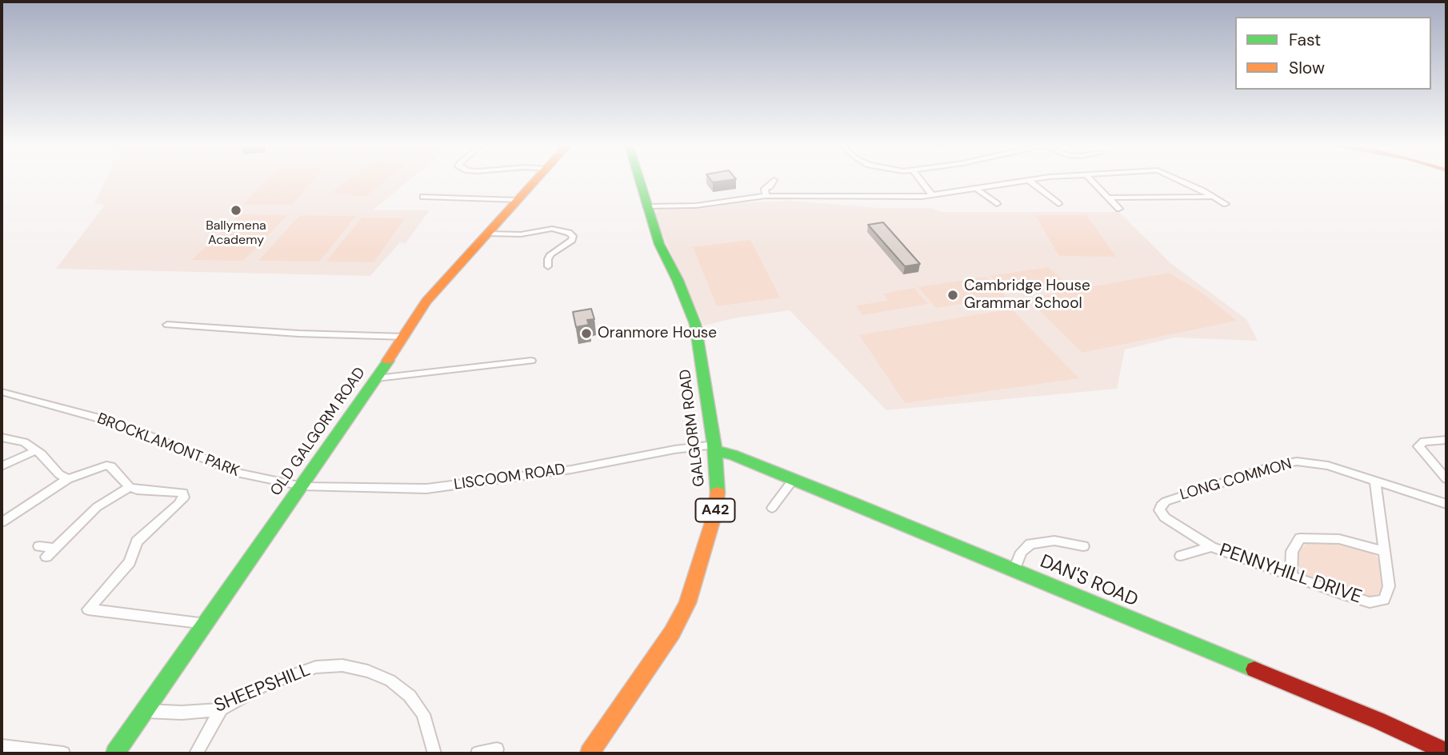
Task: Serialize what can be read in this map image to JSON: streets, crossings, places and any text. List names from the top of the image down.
{
  "streets": {
    "street": [
      "GALGORM ROAD",
      "OLD GALGORM ROAD",
      "BROCKLAMONT PARK",
      "LISCOOM ROAD",
      "LONG COMMON",
      "A42",
      "PENNYHILL DRIVE",
      "DAN'S ROAD",
      "SHEEPSHILL"
    ]
  },
  "crossings": [
    ["GALGORM ROAD", "LISCOOM ROAD"],
    ["GALGORM ROAD", "DAN'S ROAD"],
    ["OLD GALGORM ROAD", "BROCKLAMONT PARK"],
    ["OLD GALGORM ROAD", "LISCOOM ROAD"],
    ["OLD GALGORM ROAD", "SHEEPSHILL"],
    ["BROCKLAMONT PARK", "LISCOOM ROAD"],
    ["LISCOOM ROAD", "DAN'S ROAD"],
    ["LONG COMMON", "PENNYHILL DRIVE"]
  ],
  "places": ["Ballymena Academy", "Cambridge House Grammar School", "Oranmore House"],
  "legend": ["Fast", "Slow"]
}
